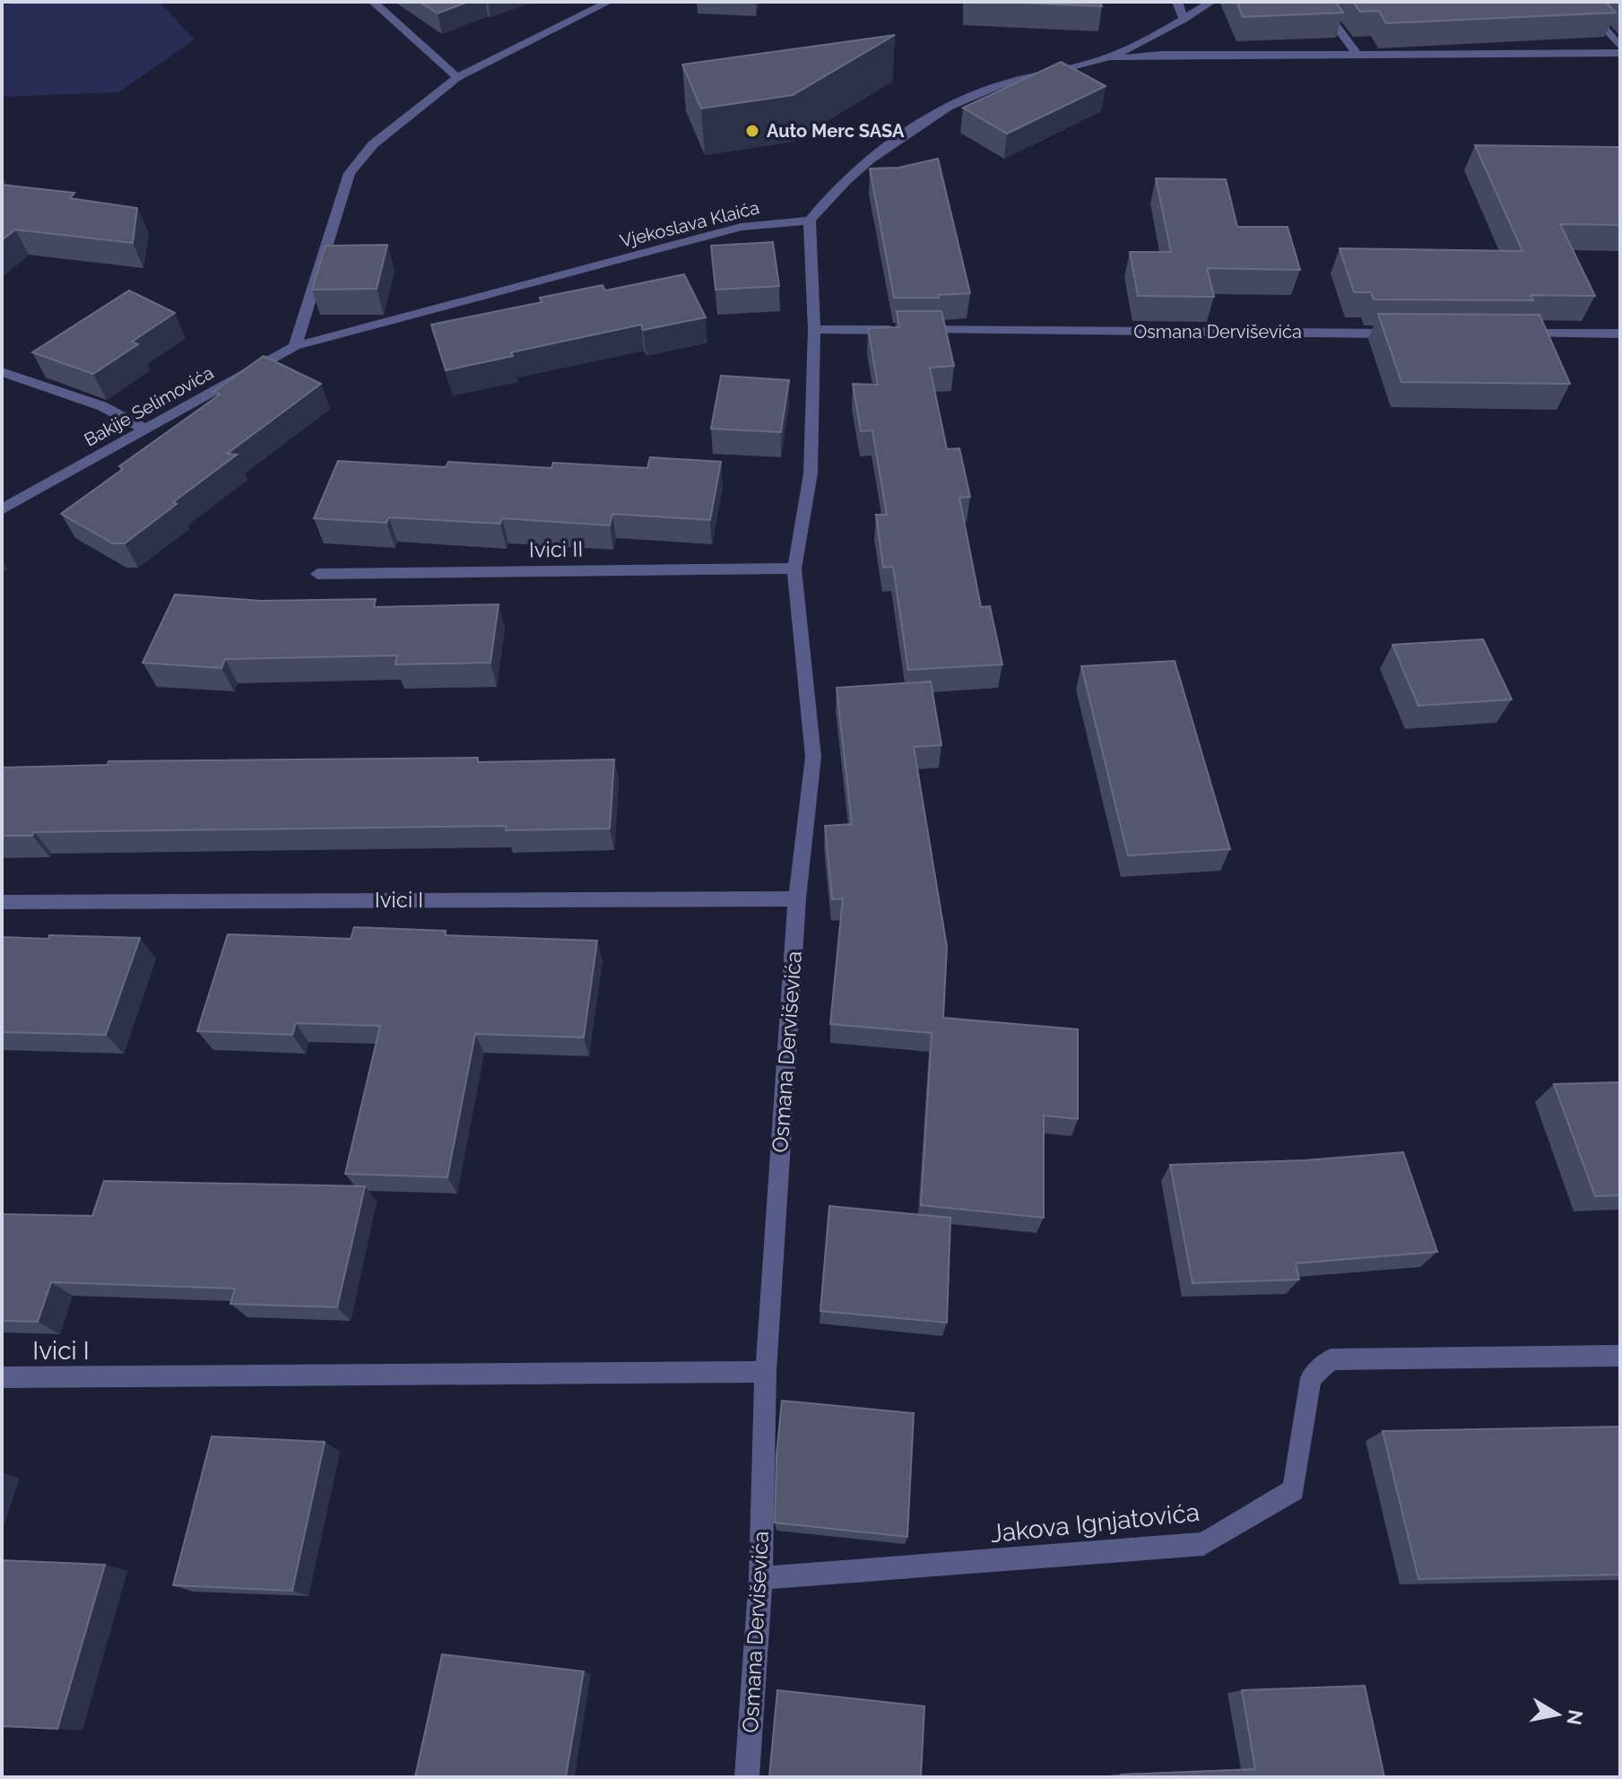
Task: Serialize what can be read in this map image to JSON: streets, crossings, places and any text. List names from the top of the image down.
{
  "streets": {
    "street": [
      "Vjekoslava Klaića",
      "Osmana Derviševića",
      "Bakije Selimovića",
      "Ivici II",
      "Ivici I",
      "Jakova Ignjatovića"
    ]
  },
  "crossings": [
    ["Vjekoslava Klaića", "Osmana Derviševića"],
    ["Vjekoslava Klaića", "Bakije Selimovića"],
    ["Osmana Derviševića", "Ivici II"],
    ["Osmana Derviševića", "Ivici I"],
    ["Osmana Derviševića", "Jakova Ignjatovića"]
  ],
  "places": ["Auto Merc SASA"],
  "north": "right"
}
